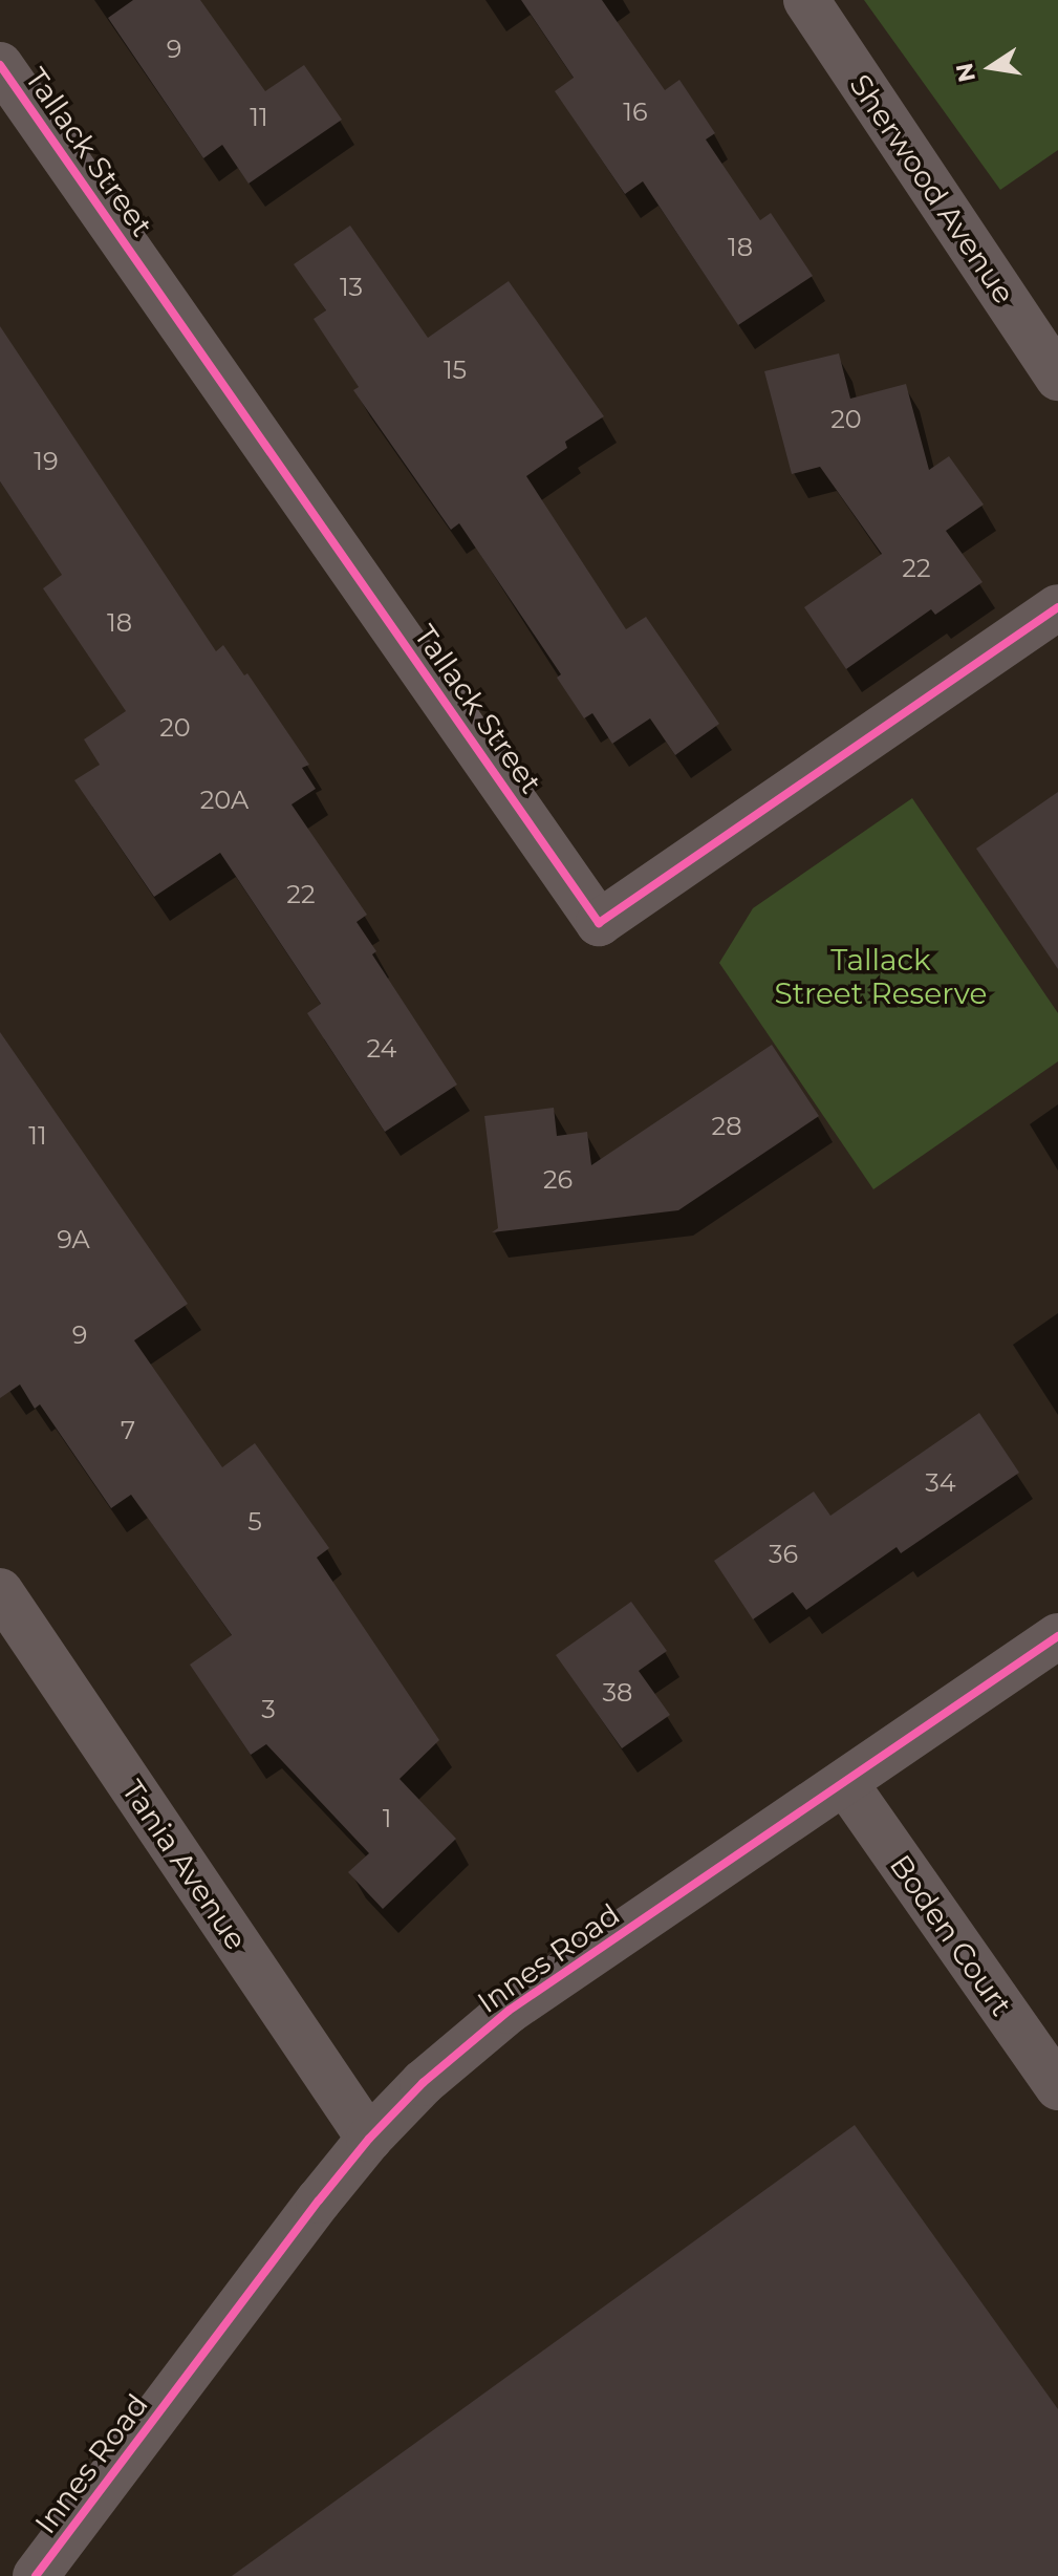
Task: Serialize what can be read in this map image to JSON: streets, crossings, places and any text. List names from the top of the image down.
{
  "streets": {
    "street": [
      "Tallack Street",
      "Sherwood Avenue",
      "Tania Avenue",
      "Boden Court",
      "Innes Road"
    ]
  },
  "crossings": [
    ["Tania Avenue", "Innes Road"],
    ["Boden Court", "Innes Road"]
  ],
  "parks": ["Tallack Street Reserve"],
  "house_numbers": [
    "9",
    "16",
    "11",
    "18",
    "13",
    "15",
    "20",
    "19",
    "22",
    "18",
    "20",
    "20A",
    "22",
    "24",
    "28",
    "11",
    "26",
    "9A",
    "9",
    "7",
    "34",
    "5",
    "36",
    "38",
    "3",
    "1"
  ],
  "north": "left"
}
